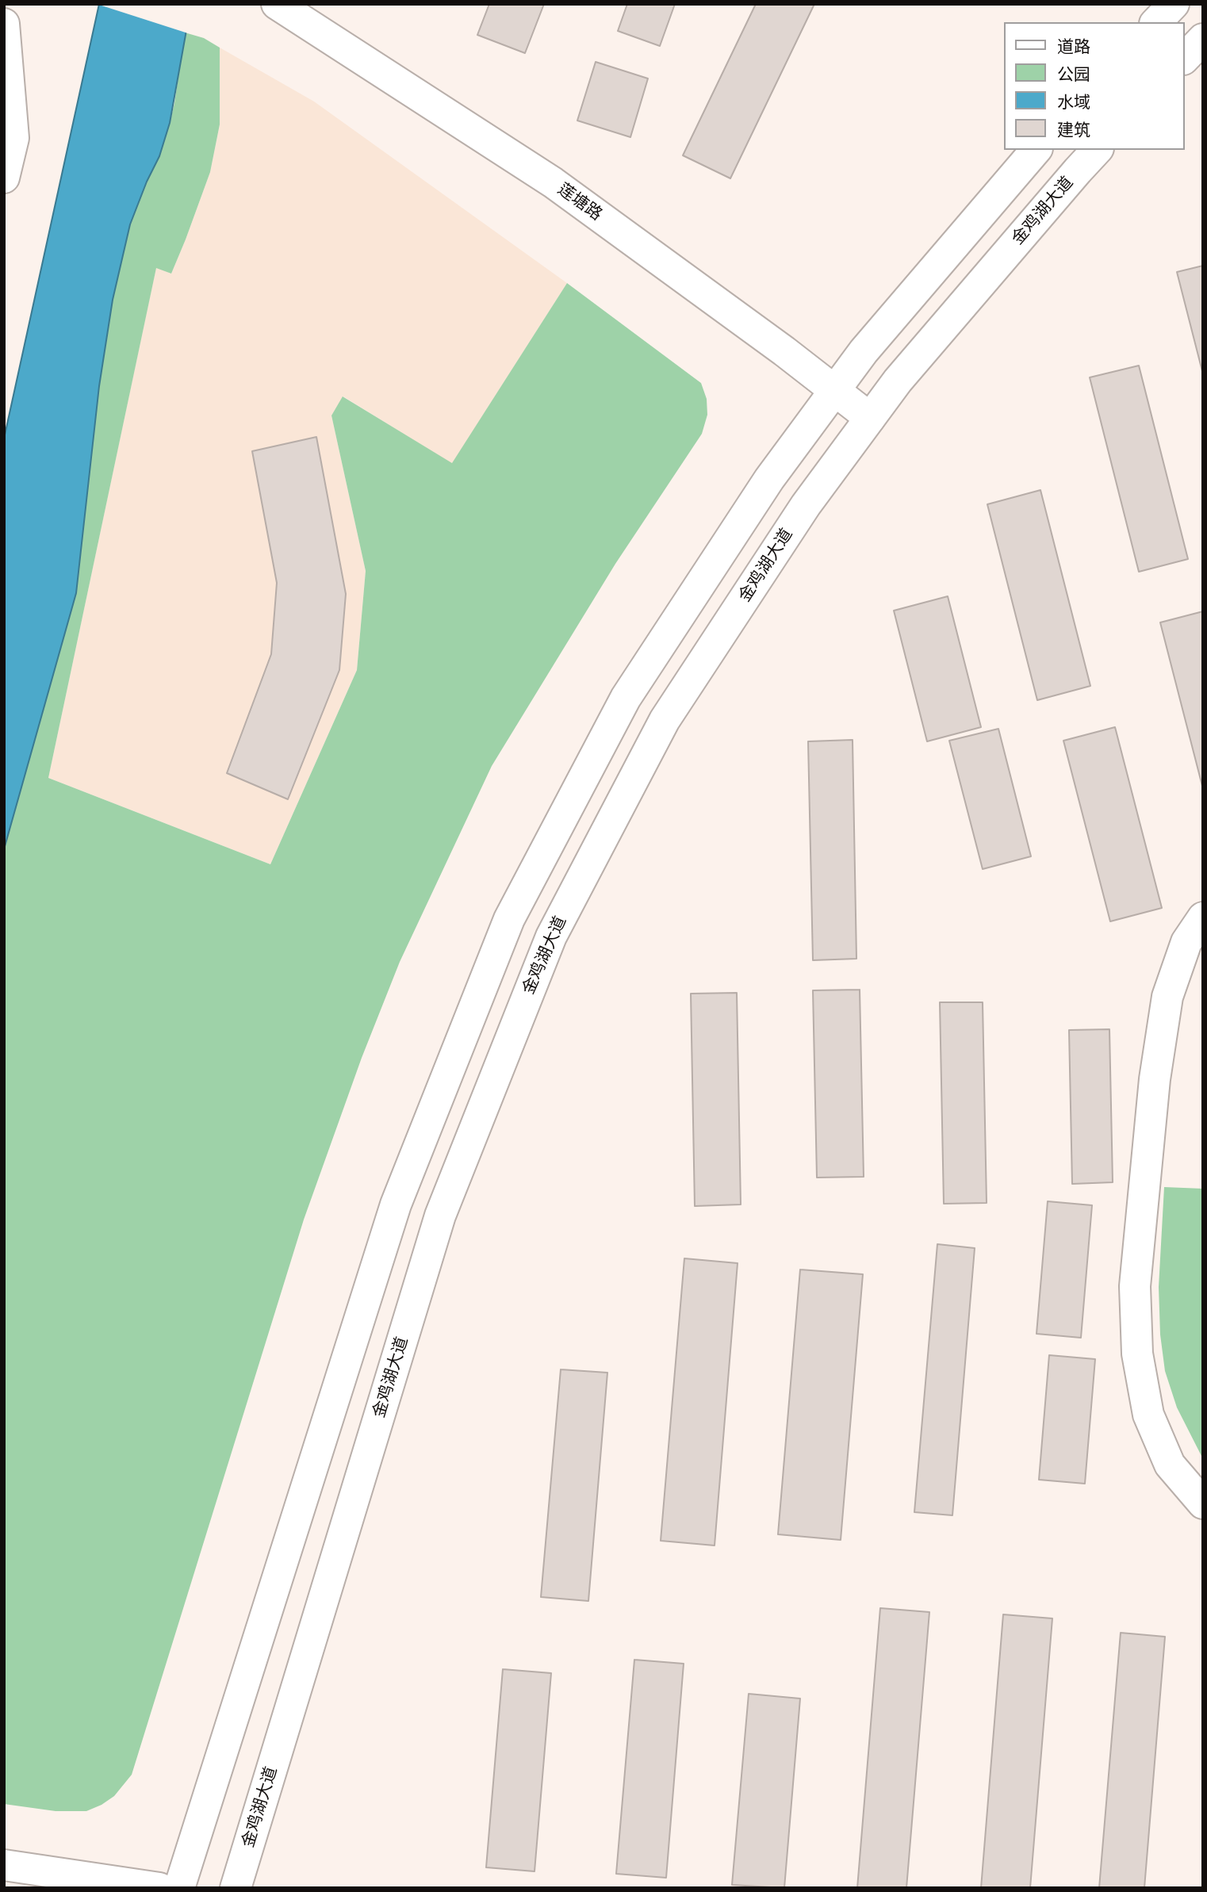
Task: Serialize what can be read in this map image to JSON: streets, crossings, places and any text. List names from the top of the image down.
{
  "streets": {
    "main road": ["莲塘路", "金鸡湖大道"]
  },
  "crossings": [
    ["莲塘路", "金鸡湖大道"]
  ],
  "legend": [
    "道路",
    "公园",
    "水域",
    "建筑"
  ]
}
